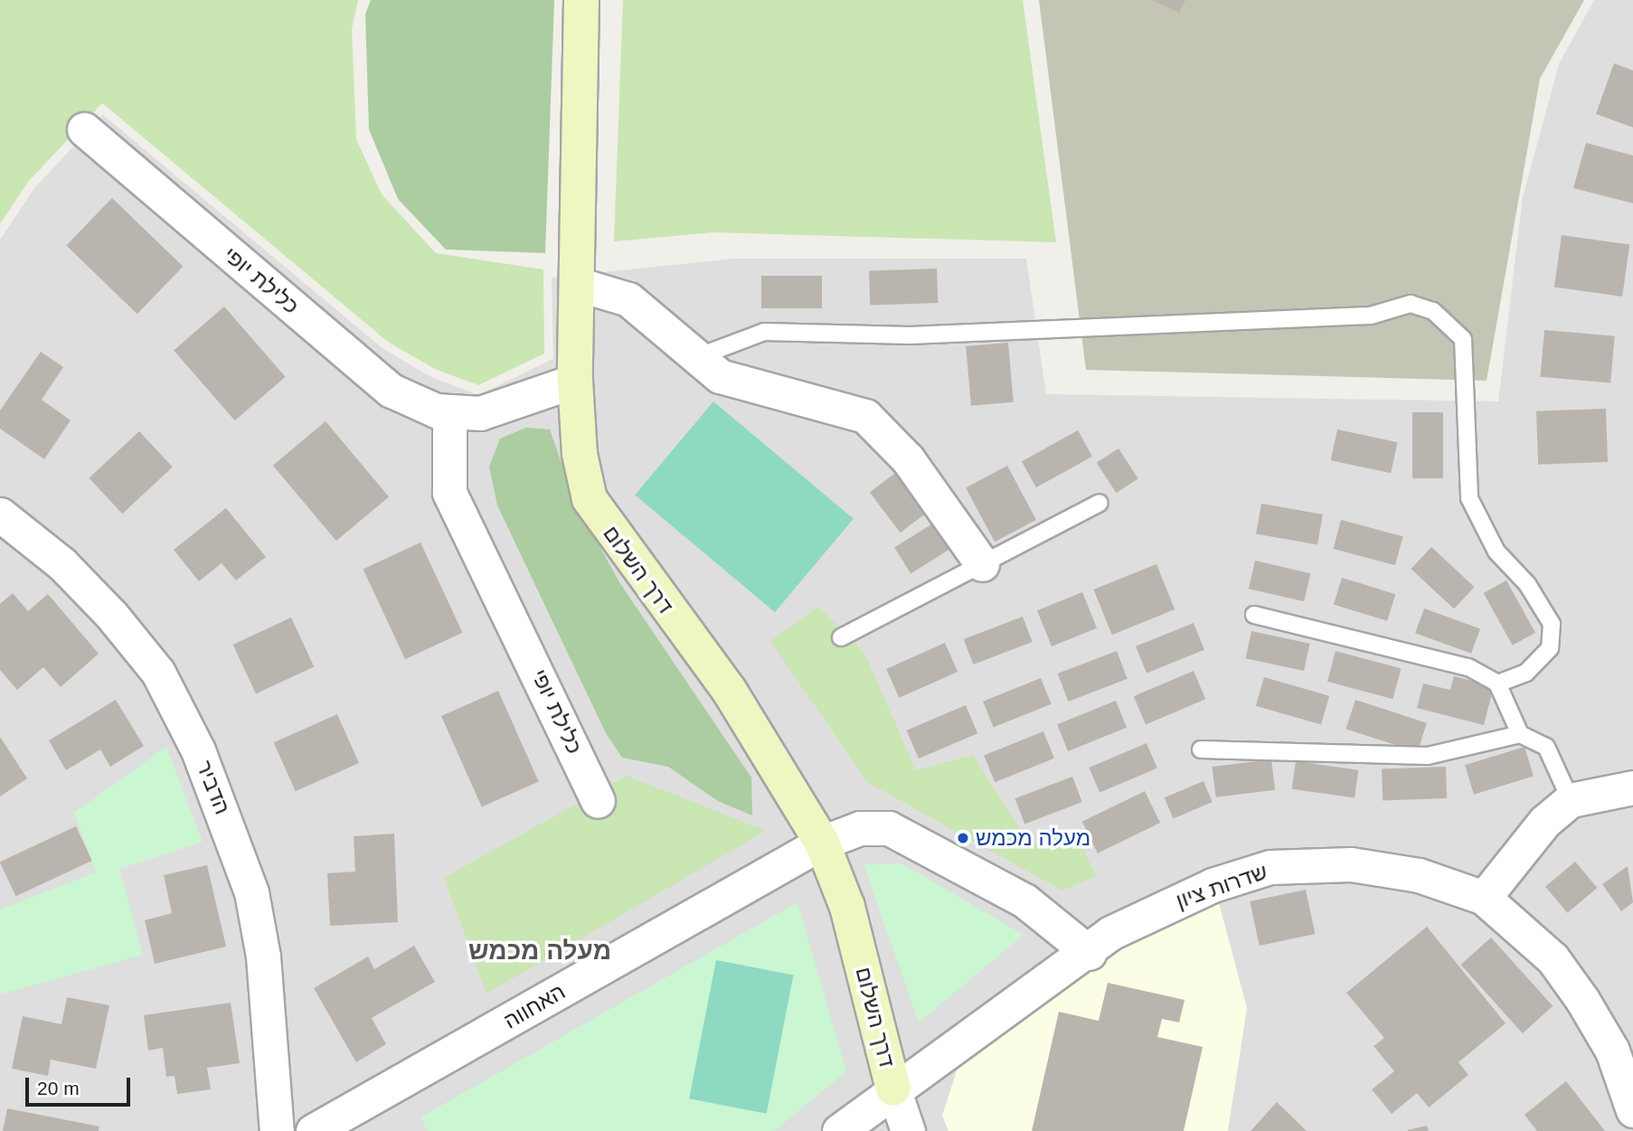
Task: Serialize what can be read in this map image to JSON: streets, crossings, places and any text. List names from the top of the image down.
{
  "streets": {
    "street": [
      "כלילת יופי",
      "דרך השלום",
      "הדביר",
      "שדרות ציון",
      "האחווה"
    ]
  },
  "crossings": [
    ["כלילת יופי", "דרך השלום"],
    ["דרך השלום", "שדרות ציון"],
    ["דרך השלום", "האחווה"],
    ["שדרות ציון", "האחווה"]
  ],
  "districts": ["מעלה מכמש"],
  "places": ["מעלה מכמש"],
  "scale_bar": "20 m"
}
